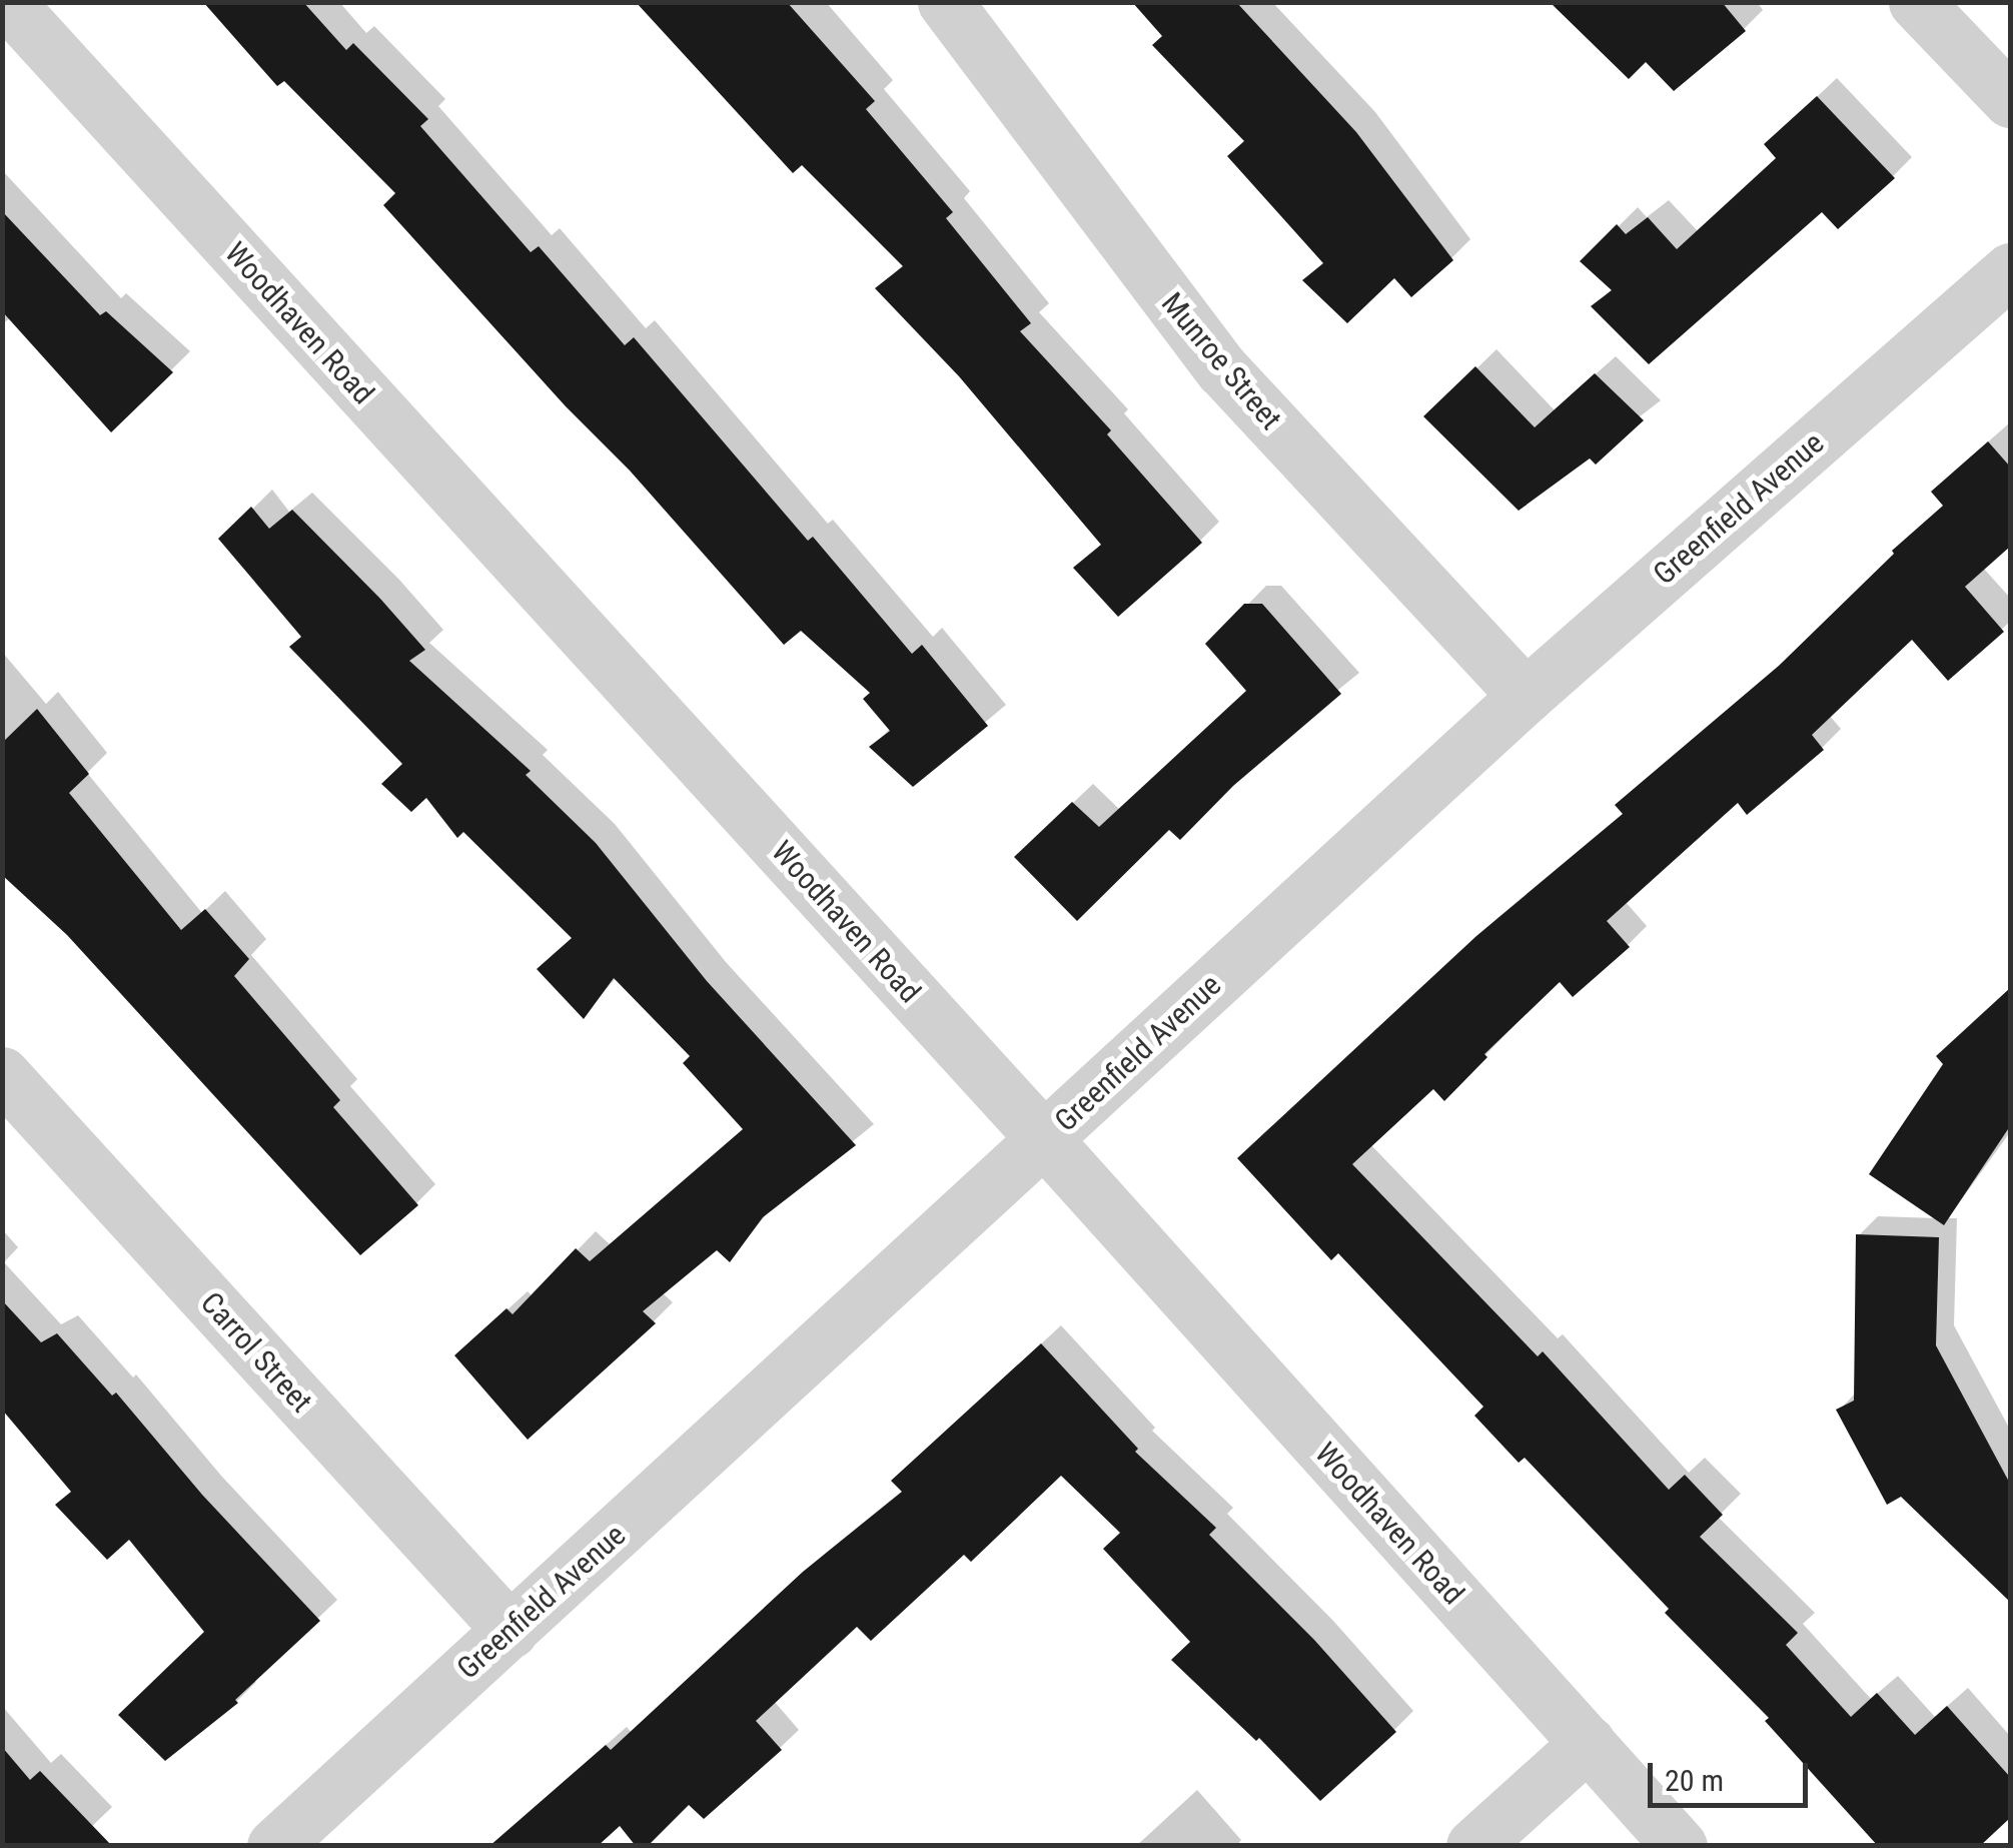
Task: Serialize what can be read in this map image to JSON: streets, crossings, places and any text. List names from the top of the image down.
{
  "streets": {
    "street": [
      "Woodhaven Road",
      "Munroe Street",
      "Greenfield Avenue",
      "Carrol Street"
    ]
  },
  "crossings": [
    ["Woodhaven Road", "Greenfield Avenue"],
    ["Munroe Street", "Greenfield Avenue"],
    ["Greenfield Avenue", "Carrol Street"]
  ],
  "scale_bar": "20 m"
}
